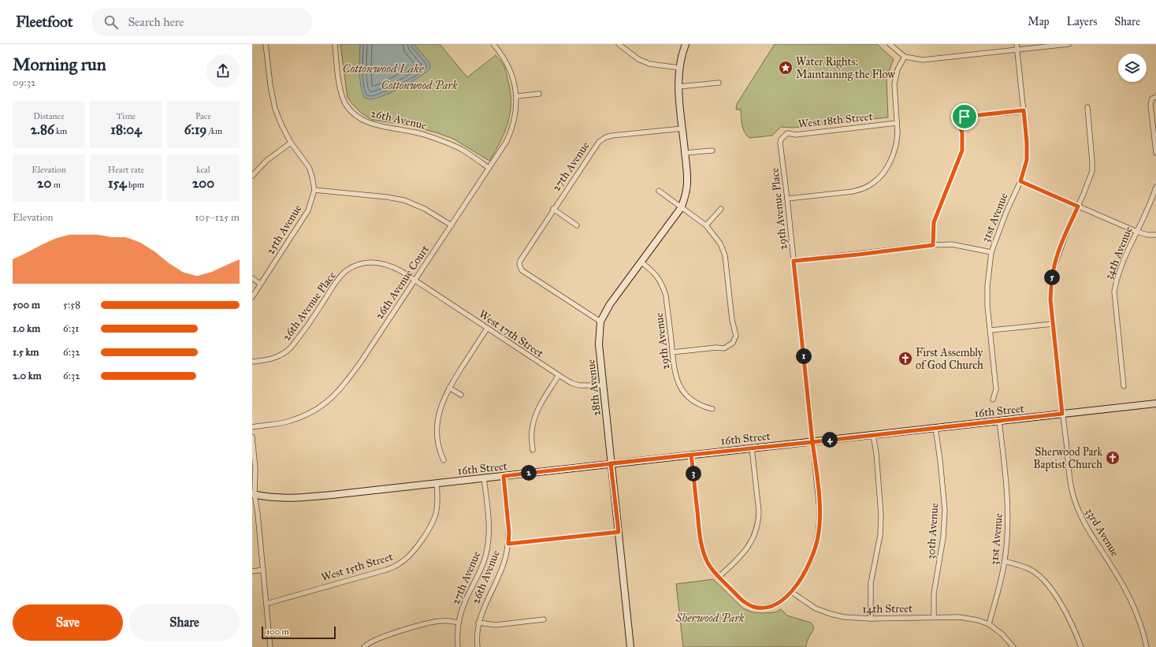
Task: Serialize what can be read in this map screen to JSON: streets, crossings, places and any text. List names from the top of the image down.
{
  "streets": {
    "main road": ["28th Avenue", "16th Street"],
    "street": [
      "26th Avenue",
      "West 18th Street",
      "27th Avenue",
      "29th Avenue Place",
      "31st Avenue",
      "25th Avenue",
      "34th Avenue",
      "26th Avenue Court",
      "26th Avenue Place",
      "West 17th Street",
      "29th Avenue",
      "30th Avenue",
      "33rd Avenue",
      "West 15th Street",
      "14th Street"
    ]
  },
  "crossings": [
    ["26th Avenue", "26th Avenue Court"],
    ["26th Avenue", "16th Street"],
    ["West 18th Street", "29th Avenue Place"],
    ["27th Avenue", "28th Avenue"],
    ["27th Avenue", "16th Street"],
    ["29th Avenue Place", "16th Street"],
    ["31st Avenue", "16th Street"],
    ["31st Avenue", "14th Street"],
    ["26th Avenue Court", "26th Avenue Place"],
    ["26th Avenue Court", "West 17th Street"],
    ["26th Avenue Place", "West 17th Street"],
    ["West 17th Street", "28th Avenue"],
    ["29th Avenue", "28th Avenue"],
    ["28th Avenue", "16th Street"],
    ["16th Street", "30th Avenue"],
    ["16th Street", "33rd Avenue"],
    ["16th Street", "West 15th Street"],
    ["30th Avenue", "14th Street"]
  ],
  "water": ["Cottonwood Lake"],
  "parks": ["Cottonwood Park", "Sherwood Park"],
  "places": {
    "place": ["Water Rights: Maintaining the Flow"],
    "church": ["First Assembly of God Church", "Sherwood Park Baptist Church"]
  },
  "scale_bar": "100 m",
  "page": {
    "header": "Fleetfoot",
    "search": "Search here",
    "nav": ["Map", "Layers", "Share"],
    "heading": ["Morning run", "09:32"],
    "stats": [
      ["Distance", "2.86 km"],
      ["Time", "18:04"],
      ["Pace", "6:19 /km"],
      ["Elevation", "20 m"],
      ["Heart rate", "154 bpm"],
      ["kcal", "200"]
    ],
    "chart": ["Elevation", "105–125 m"],
    "pins": [
      "5",
      "1",
      "4",
      "2",
      "3"
    ],
    "list": [
      {
        "name": "500 m",
        "note": "5:58"
      },
      {
        "name": "1.0 km",
        "note": "6:31"
      },
      {
        "name": "1.5 km",
        "note": "6:32"
      },
      {
        "name": "2.0 km",
        "note": "6:32"
      }
    ],
    "buttons": ["Save", "Share"],
    "scale": "100 m"
  }
}
